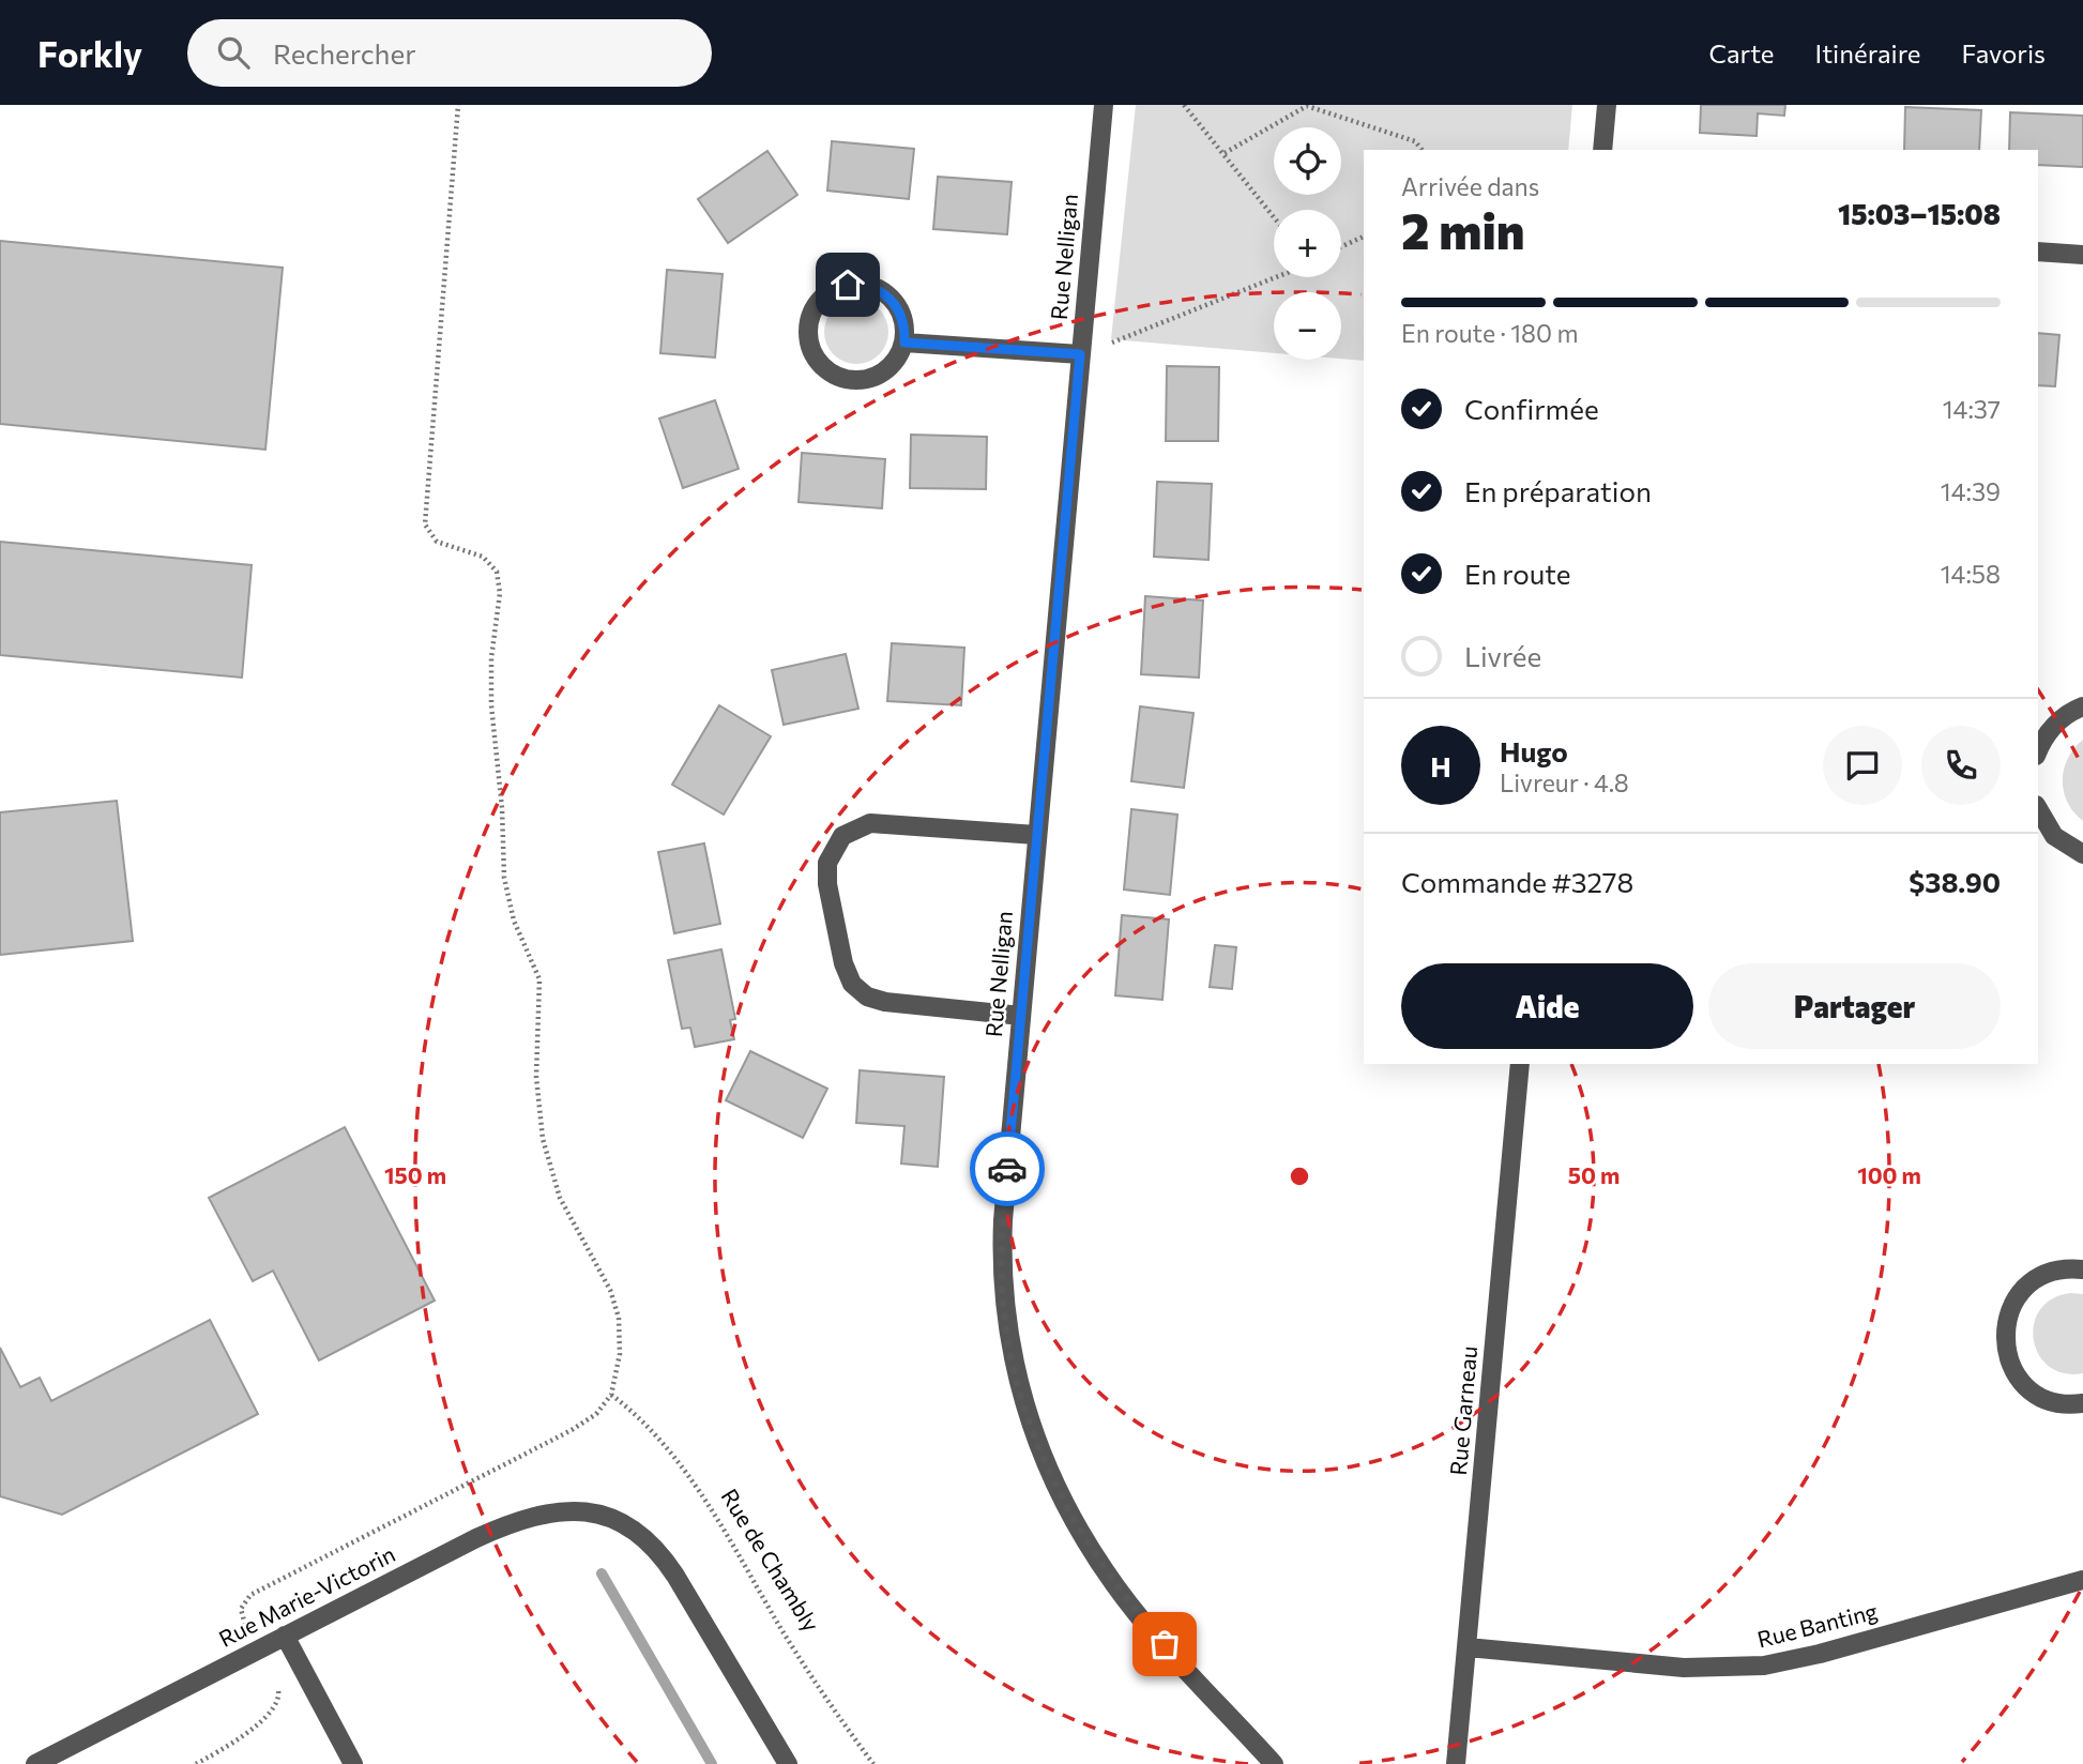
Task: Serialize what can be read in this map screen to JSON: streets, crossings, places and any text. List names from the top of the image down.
{
  "streets": {
    "street": [
      "Rue Nelligan",
      "Rue Garneau",
      "Rue Marie-Victorin",
      "Rue Banting"
    ],
    "path": ["Rue de Chambly"]
  },
  "crossings": [
    ["Rue Garneau", "Rue Banting"],
    ["Rue de Chambly", "Rue Marie-Victorin"]
  ],
  "page": {
    "header": "Forkly",
    "search": "Rechercher",
    "nav": ["Carte", "Itinéraire", "Favoris"],
    "map_buttons": ["+", "−"],
    "heading": ["2 min", "Arrivée dans", "15:03–15:08"],
    "panel": [
      "Hugo",
      "Livreur · 4.8",
      "Commande #3278",
      "$38.90"
    ],
    "bar": "En route · 180 m",
    "list": [
      ["Confirmée", "14:37"],
      ["En préparation", "14:39"],
      ["En route", "14:58"],
      "Livrée"
    ],
    "round": "H",
    "buttons": ["Aide", "Partager"]
  },
  "rings": ["50 m", "100 m", "150 m"]
}
